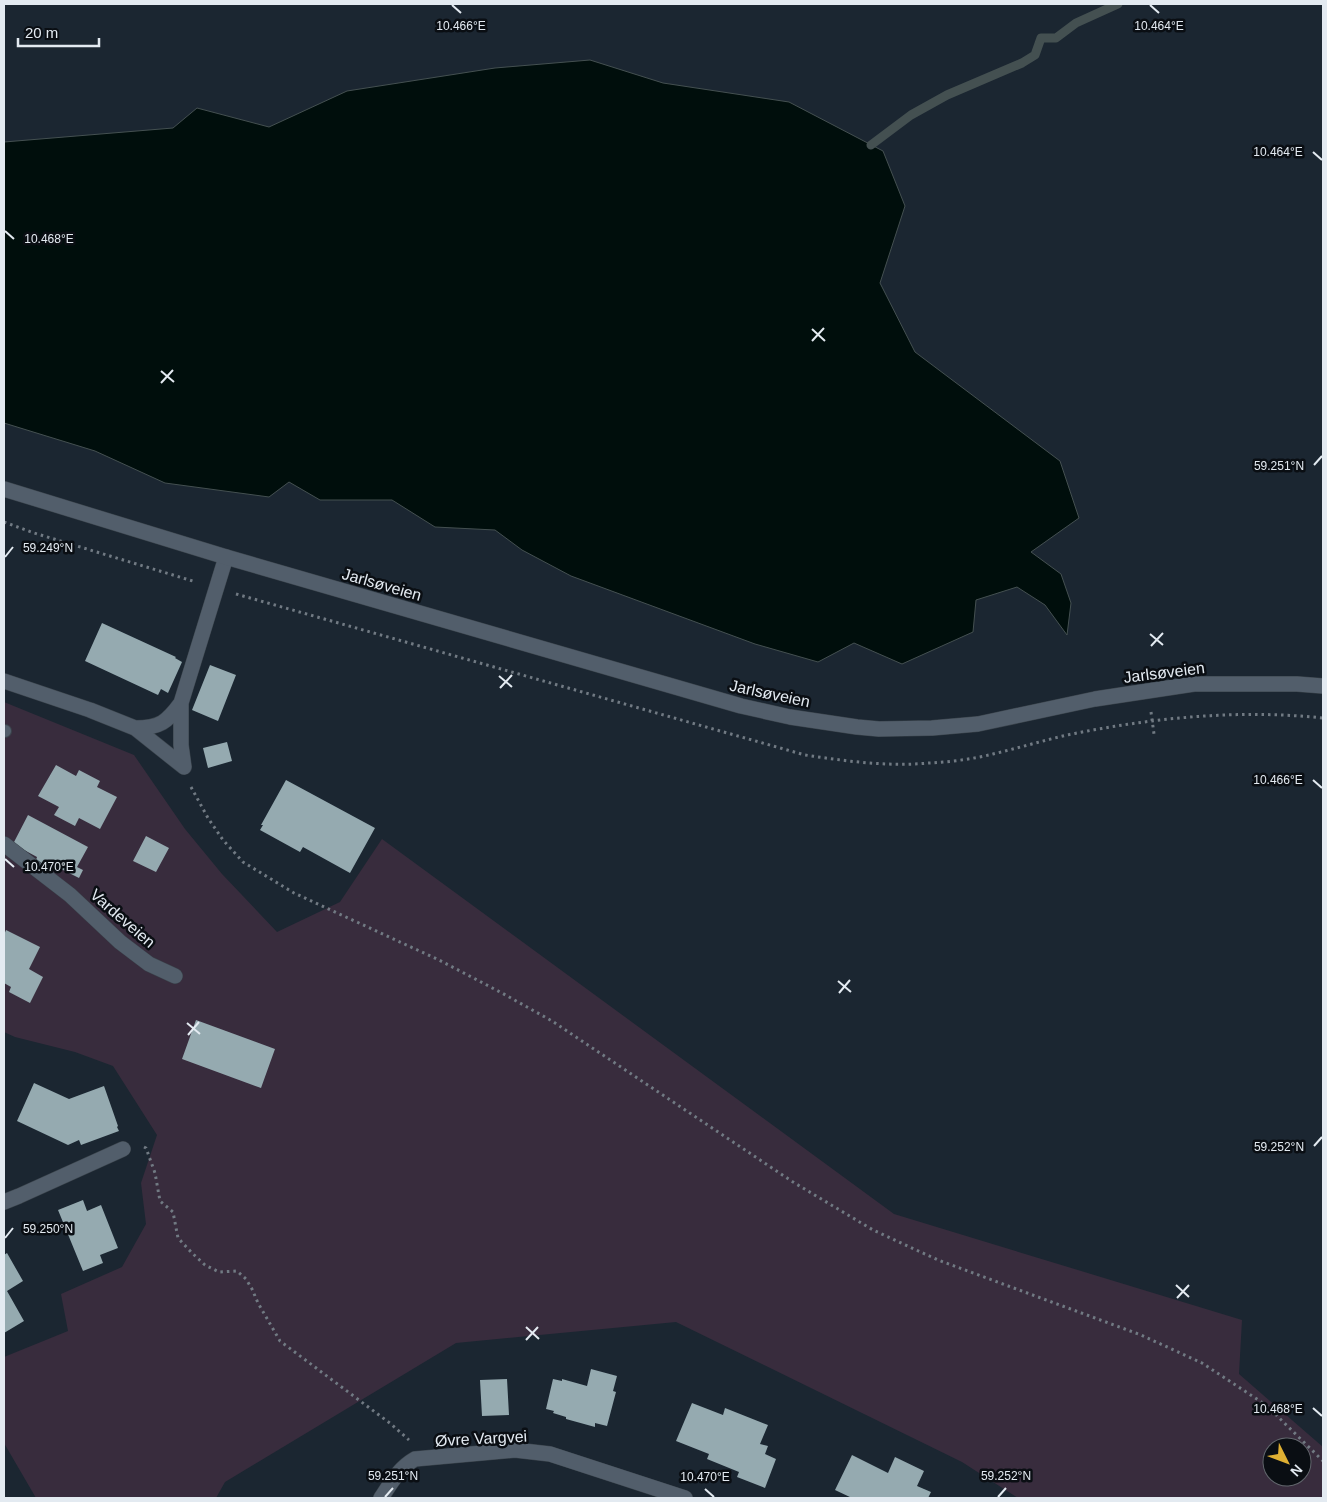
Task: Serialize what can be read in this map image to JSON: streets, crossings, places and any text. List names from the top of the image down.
{
  "streets": {
    "street": ["Jarlsøveien", "Vardeveien", "Øvre Vargvei"]
  },
  "scale_bar": "20 m",
  "north": "bottom right",
  "coordinates": [
    "10.466°E",
    "10.464°E",
    "10.468°E",
    "59.251°N",
    "59.249°N",
    "10.470°E",
    "59.252°N",
    "59.250°N"
  ]
}
